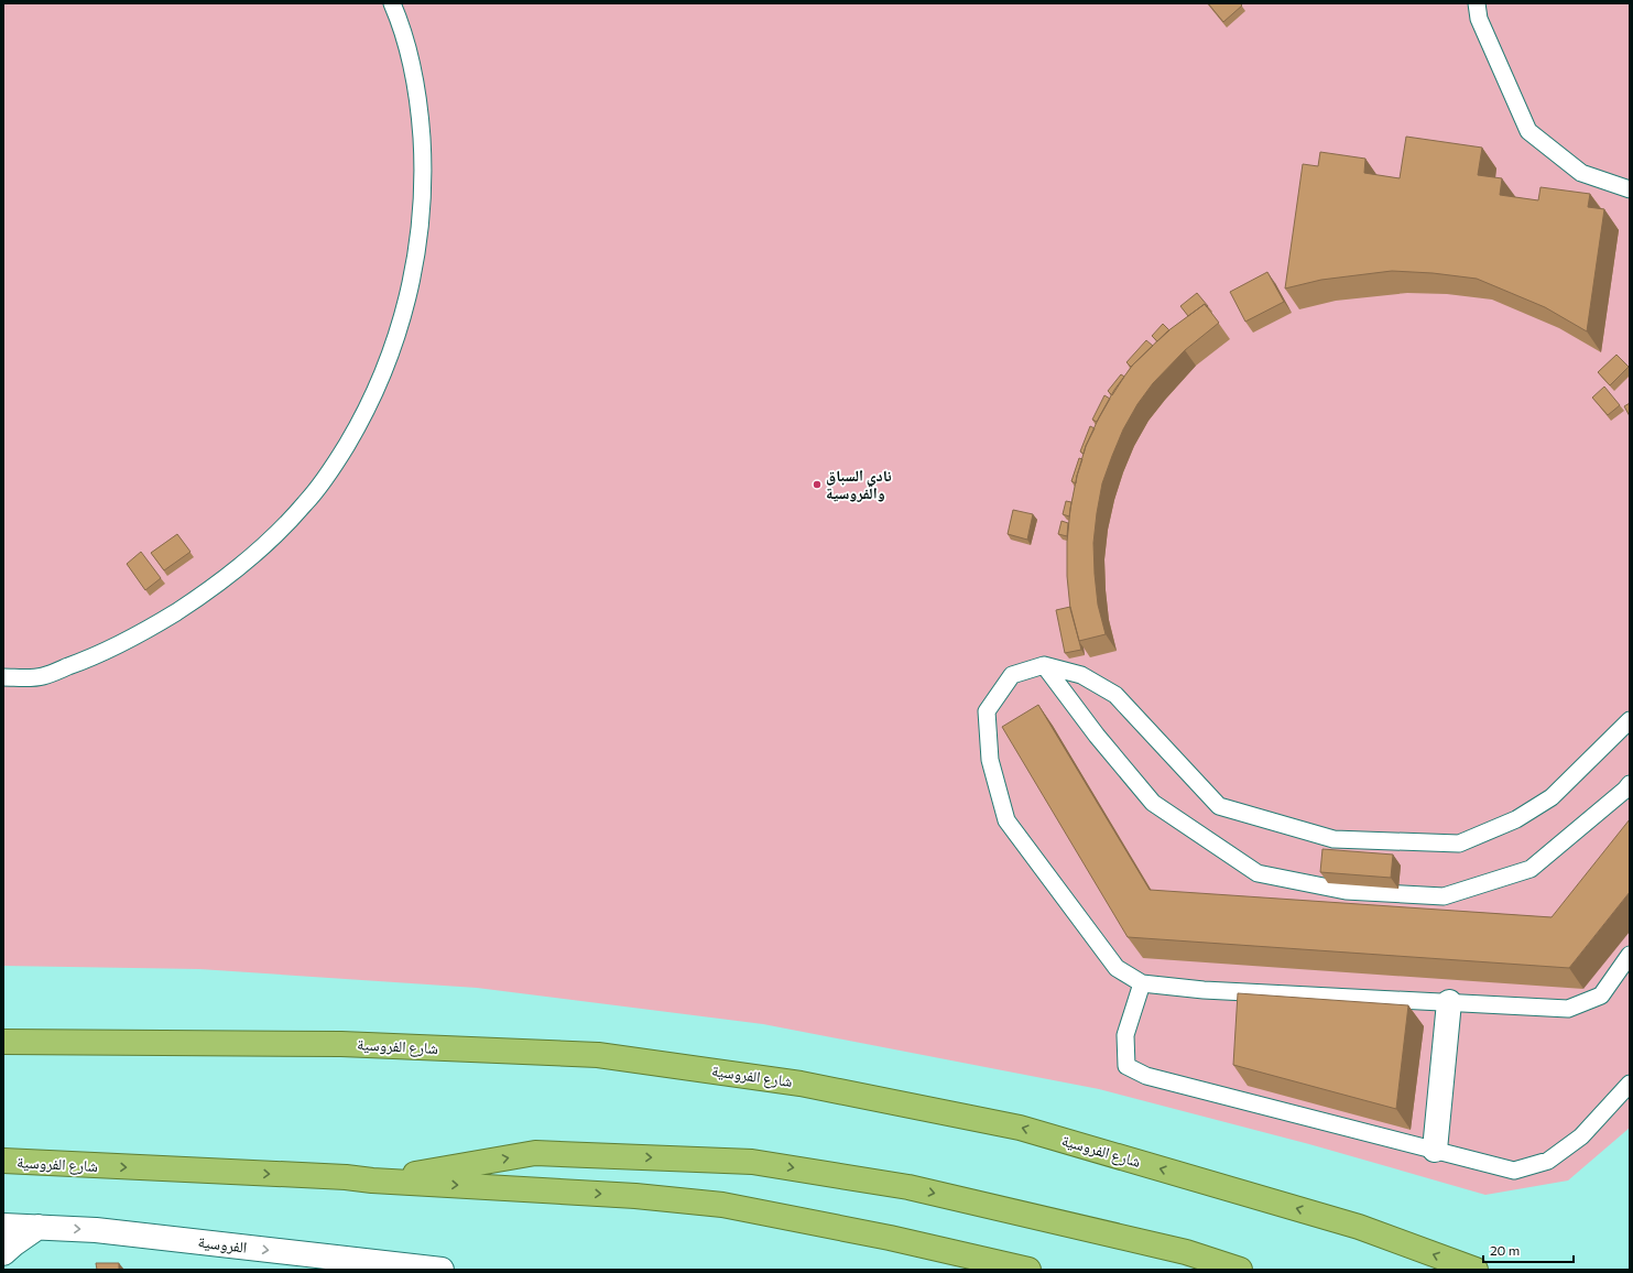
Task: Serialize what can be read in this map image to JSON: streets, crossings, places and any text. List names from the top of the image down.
{
  "streets": {
    "highway": ["شارع الفروسية"],
    "street": ["الفروسية"]
  },
  "one_way": ["الفروسية"],
  "places": ["نادي السباق والفروسية"],
  "scale_bar": "20 m"
}
